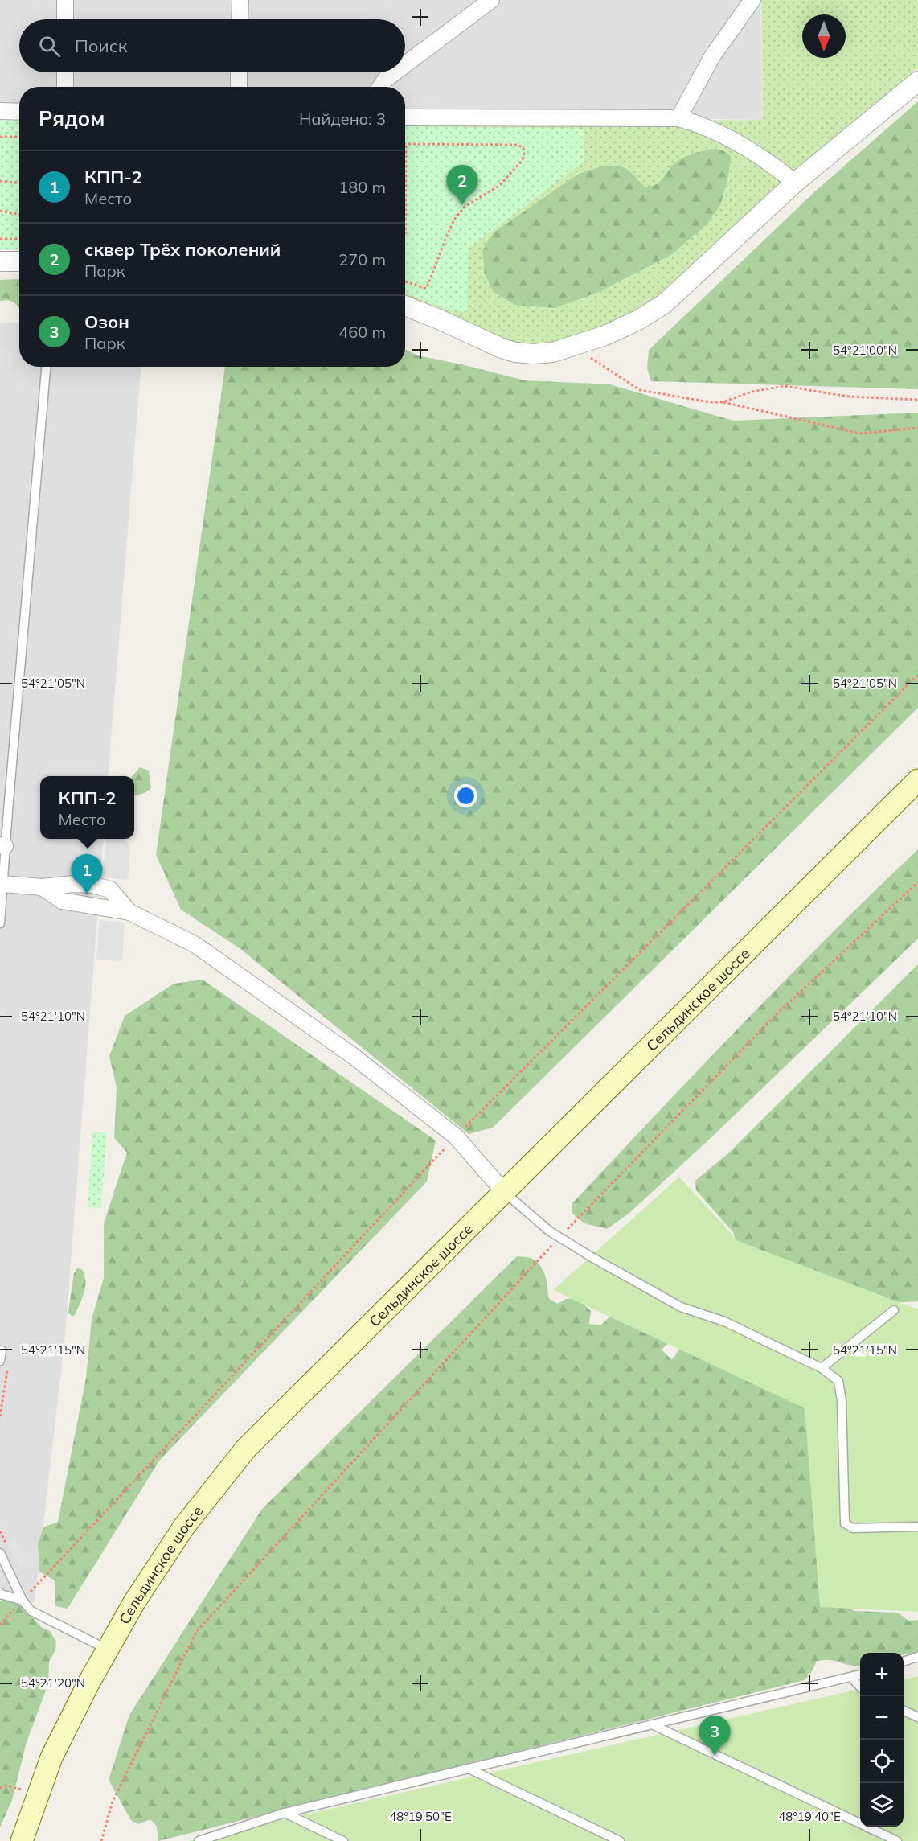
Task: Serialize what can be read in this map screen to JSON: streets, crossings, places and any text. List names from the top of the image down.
{
  "streets": {
    "main road": ["Сельдинское шоссе"]
  },
  "north": "bottom",
  "page": {
    "search": "Поиск",
    "heading": ["Рядом", "Найдено: 3"],
    "list": [
      {
        "mark": "1",
        "name": "КПП-2",
        "note": "Место",
        "value": "180 m"
      },
      {
        "mark": "2",
        "name": "сквер Трёх поколений",
        "note": "Парк",
        "value": "270 m"
      },
      {
        "mark": "3",
        "name": "Озон",
        "note": "Парк",
        "value": "460 m"
      }
    ],
    "pins": ["2", "1", "3"],
    "popup": ["КПП-2", "Место"],
    "map_buttons": ["+", "−"]
  },
  "coordinates": [
    "54°21'00\"N",
    "54°21'05\"N",
    "54°21'10\"N",
    "54°21'15\"N",
    "54°21'20\"N",
    "48°19'50\"E",
    "48°19'40\"E"
  ]
}
